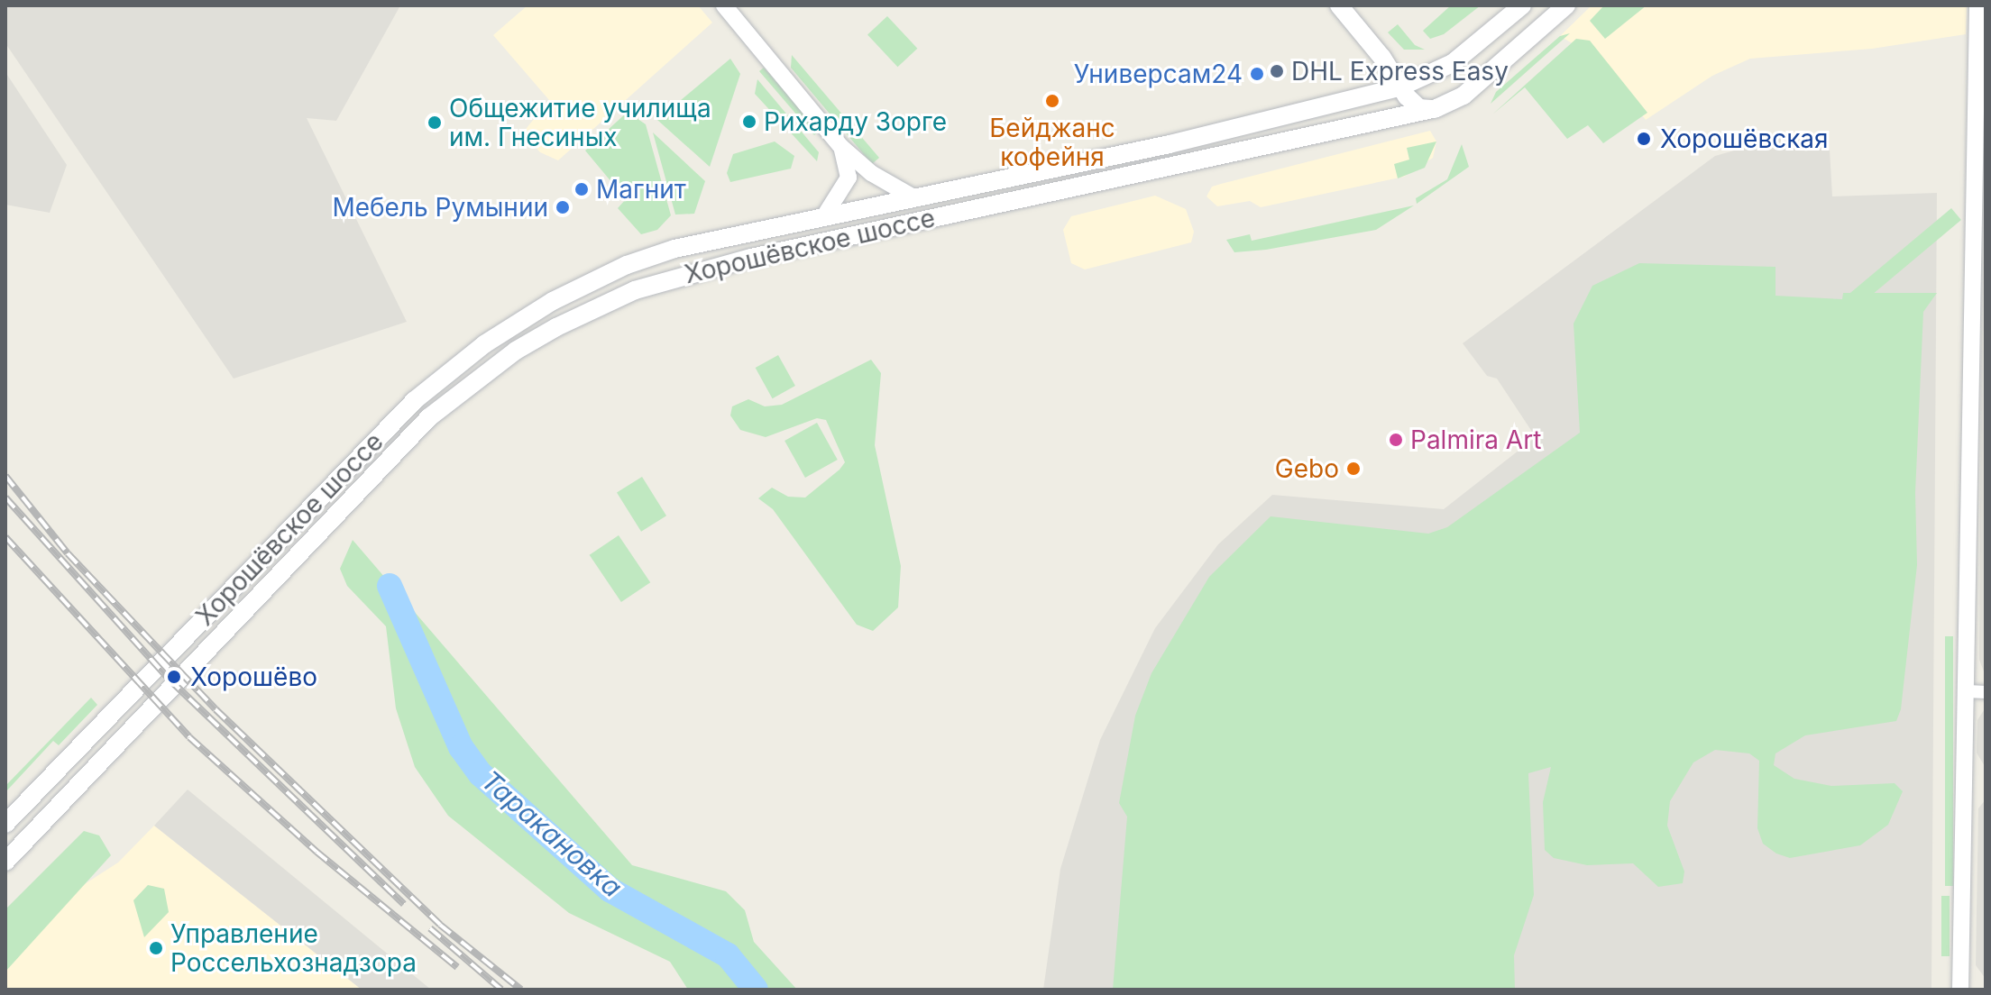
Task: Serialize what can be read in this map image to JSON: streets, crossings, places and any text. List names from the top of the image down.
{
  "streets": {
    "main road": ["Хорошёвское шоссе"]
  },
  "water": ["Таракановка"],
  "places": [
    "DHL Express Easy",
    "Универсам24",
    "Бейджанс кофейня",
    "Рихарду Зорге",
    "Общежитие училища им. Гнесиных",
    "Хорошёвская",
    "Магнит",
    "Мебель Румынии",
    "Palmira Art",
    "Gebo",
    "Хорошёво",
    "Управление Россельхознадзора"
  ]
}
